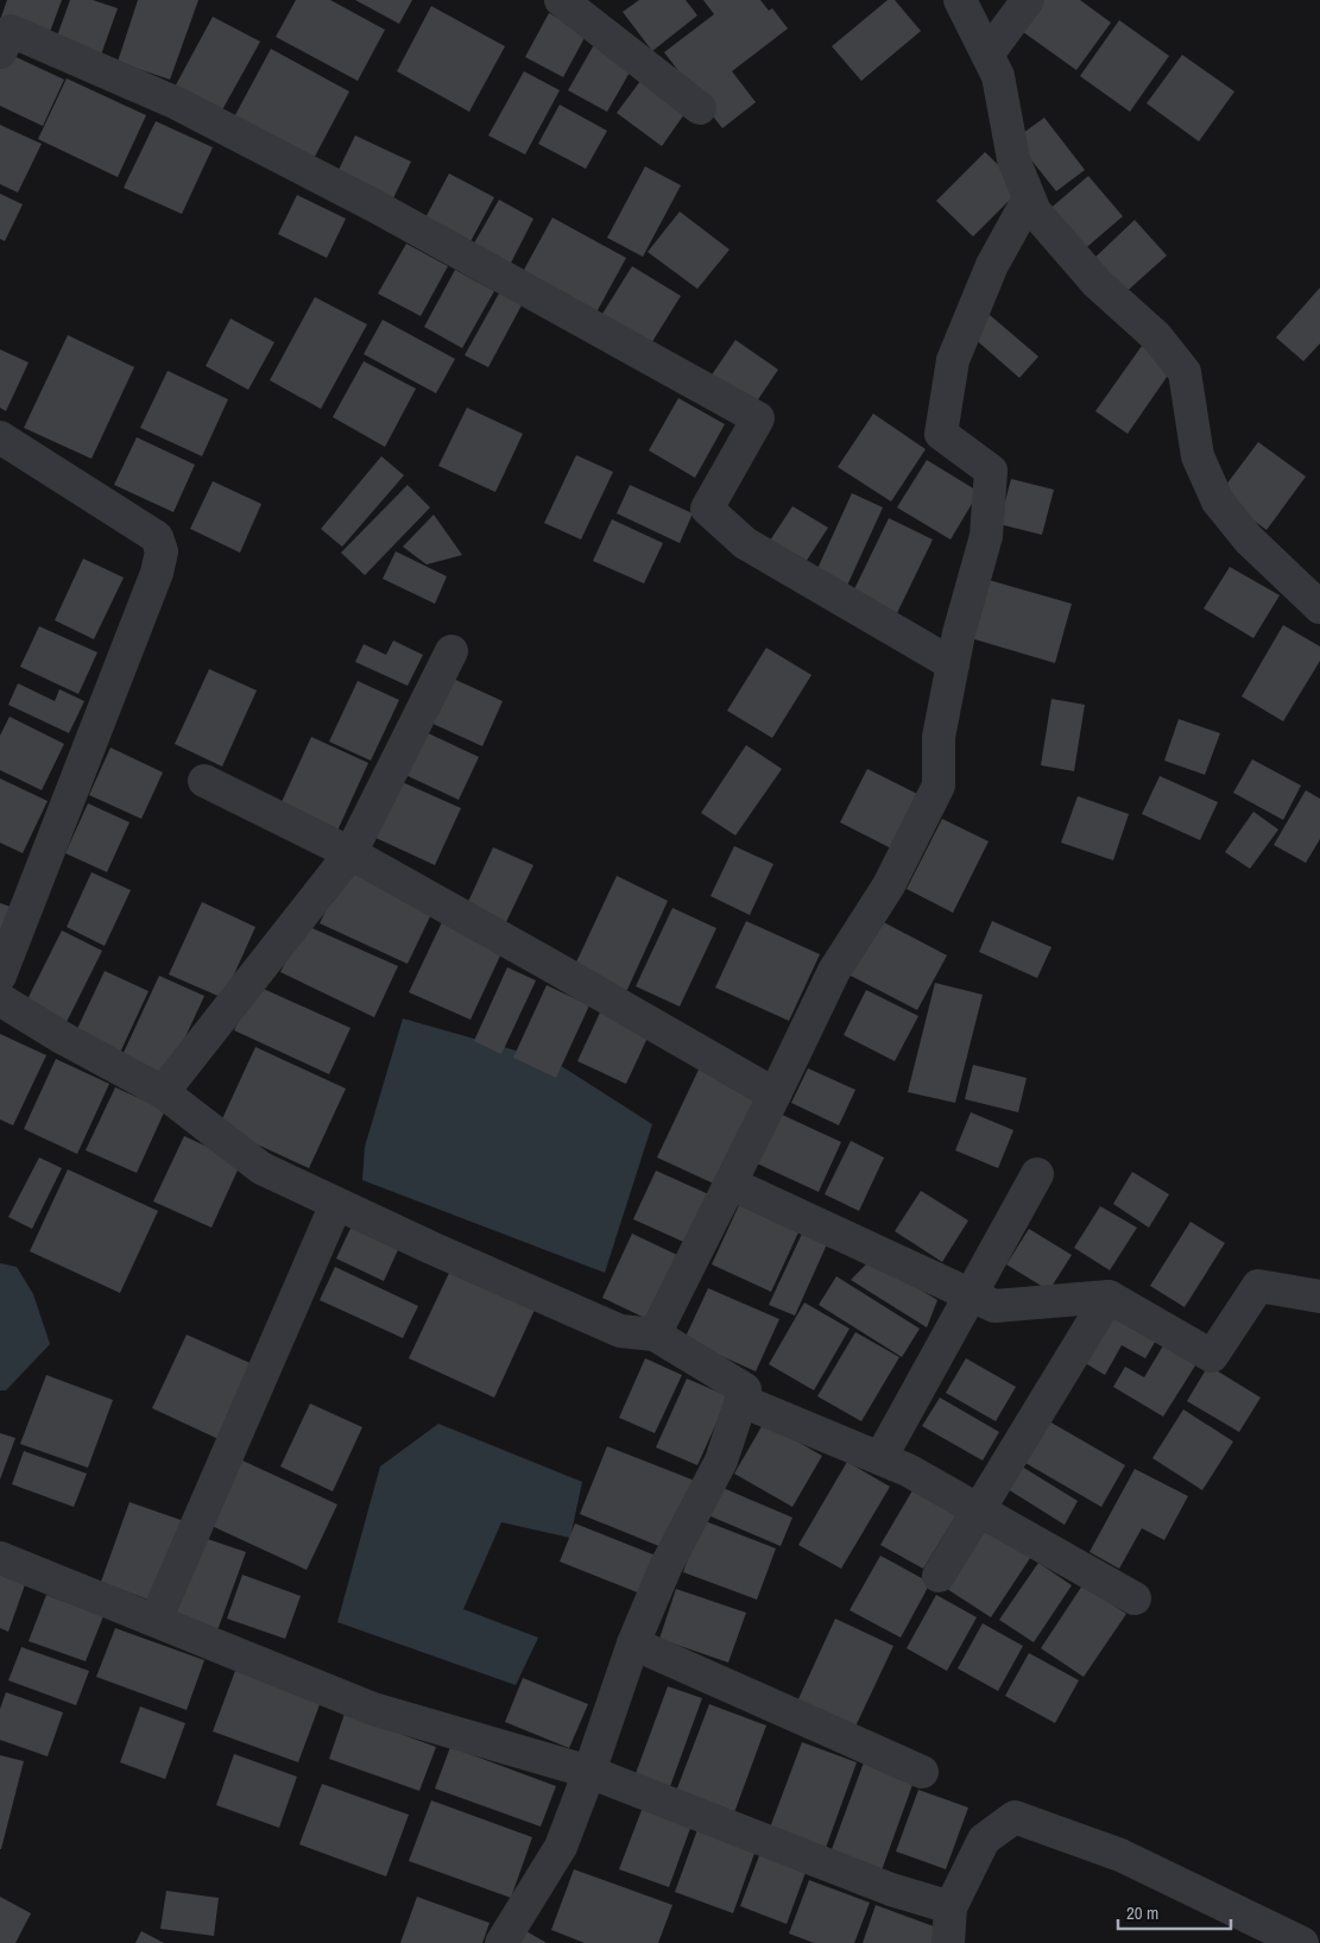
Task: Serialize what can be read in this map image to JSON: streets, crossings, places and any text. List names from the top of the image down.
{
  "scale_bar": "20 m"
}
